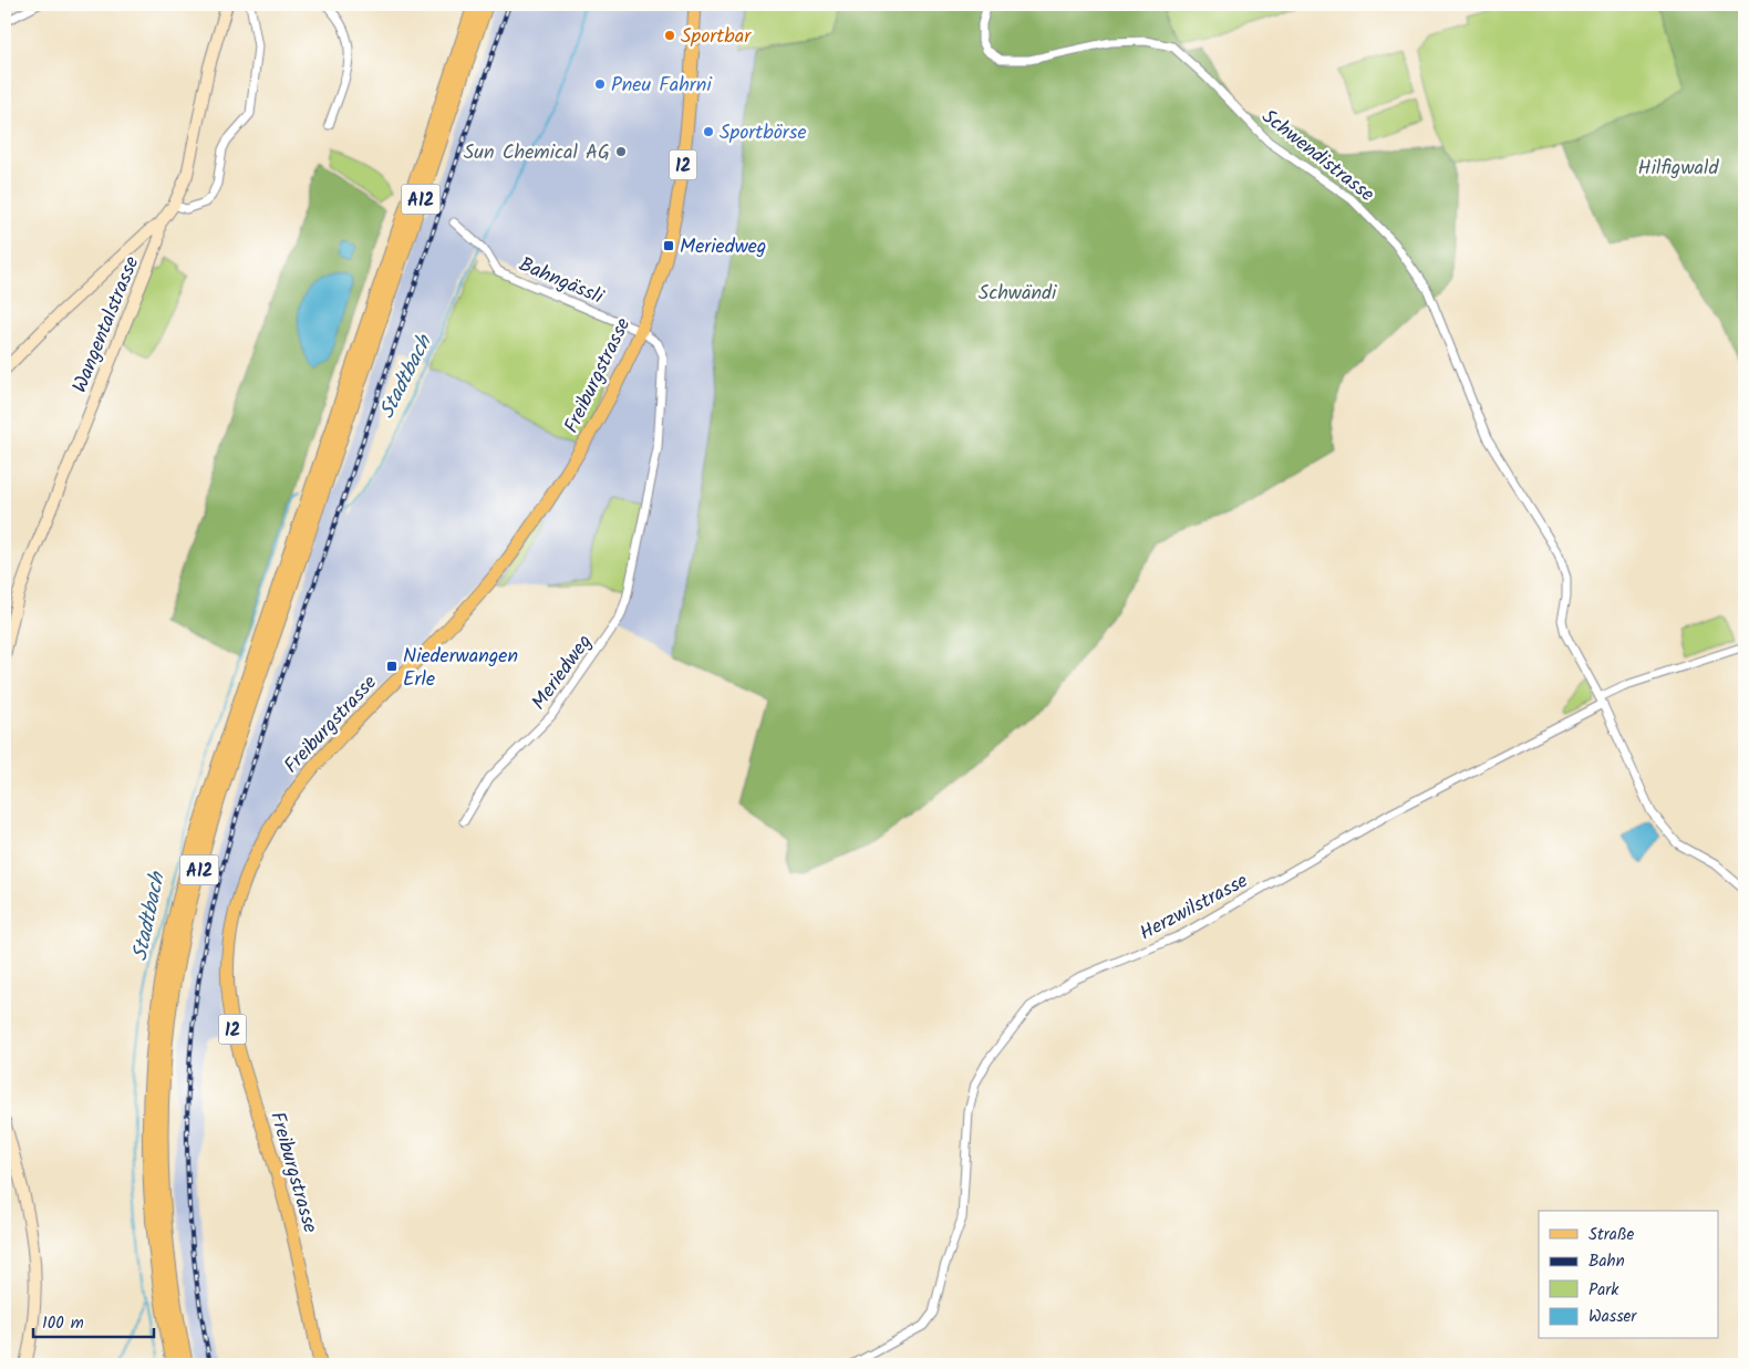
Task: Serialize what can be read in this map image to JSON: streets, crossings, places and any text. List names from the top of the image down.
{
  "streets": {
    "highway": ["A12"],
    "main road": ["12", "Freiburgstrasse"],
    "street": [
      "Schwendistrasse",
      "Bahngässli",
      "Wangentalstrasse",
      "Meriedweg",
      "Herzwilstrasse"
    ]
  },
  "crossings": [
    ["Schwendistrasse", "Herzwilstrasse"],
    ["Bahngässli", "Freiburgstrasse"],
    ["Bahngässli", "Meriedweg"],
    ["Freiburgstrasse", "Meriedweg"]
  ],
  "water": ["Stadtbach"],
  "parks": ["Hilfigwald", "Schwändi"],
  "places": {
    "other": [
      "Sportbar",
      "Pneu Fahrni",
      "Sportbörse",
      "Sun Chemical AG"
    ],
    "transit": ["Meriedweg", "Niederwangen Erle"]
  },
  "legend": [
    "Straße",
    "Bahn",
    "Park",
    "Wasser"
  ],
  "scale_bar": "100 m"
}
